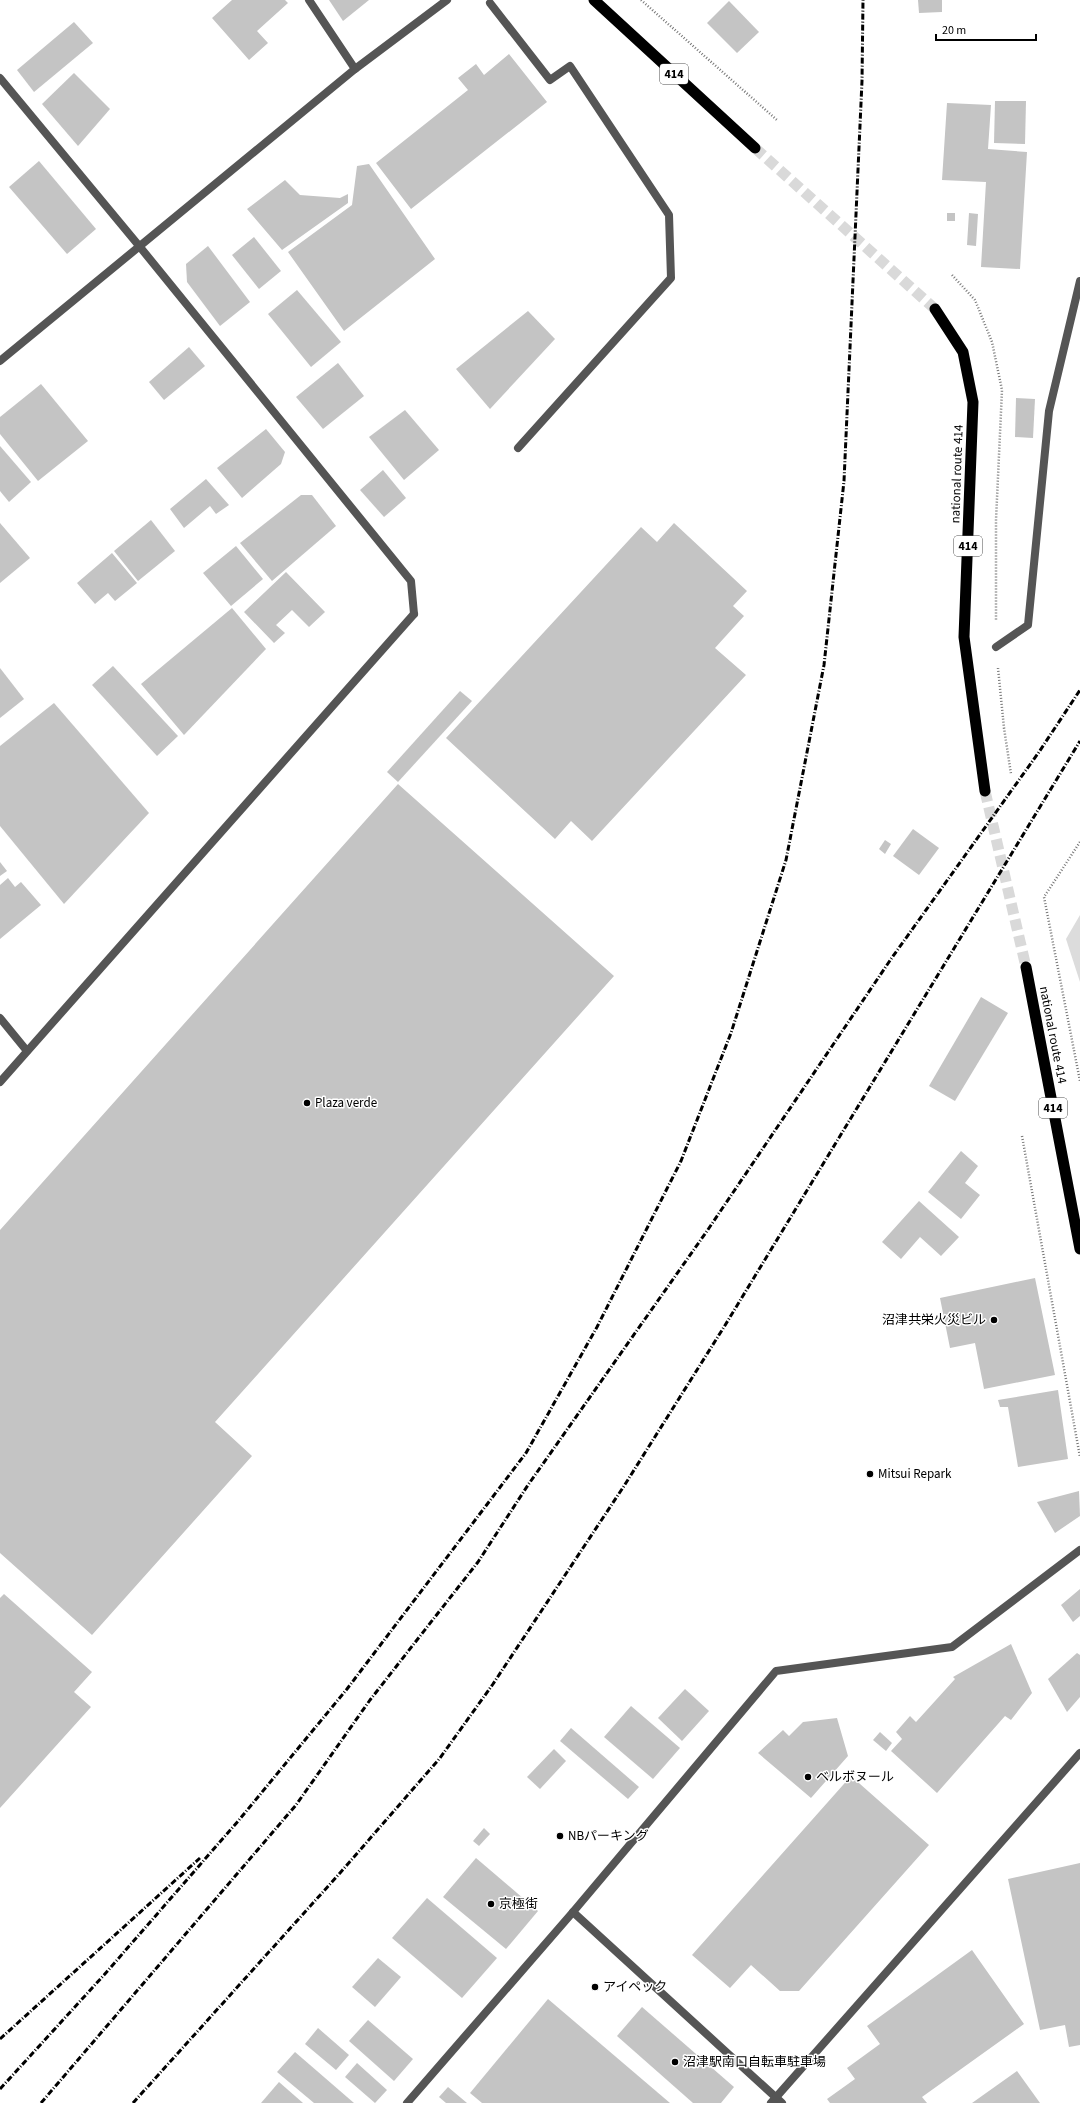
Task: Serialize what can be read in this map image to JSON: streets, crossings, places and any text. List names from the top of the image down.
{
  "streets": {
    "highway": ["414", "national route 414"]
  },
  "places": [
    "Plaza verde",
    "沼津共栄火災ビル",
    "Mitsui Repark",
    "ベルボヌール",
    "NBパーキング",
    "京極街",
    "アイペック",
    "沼津駅南口自転車駐車場"
  ],
  "scale_bar": "20 m"
}
